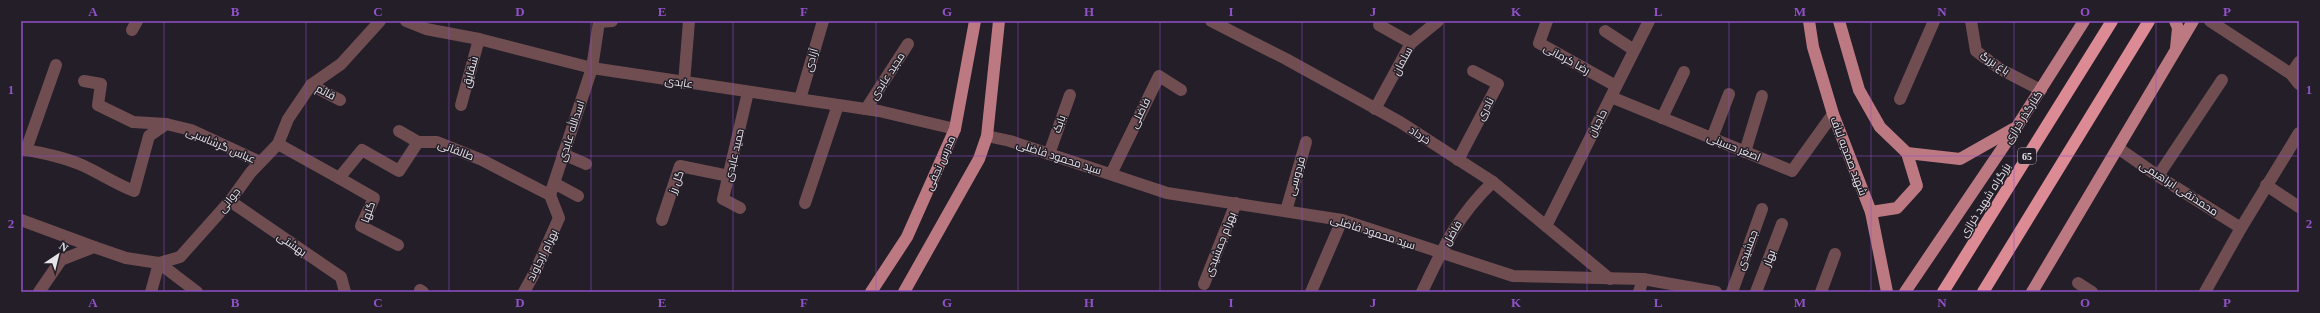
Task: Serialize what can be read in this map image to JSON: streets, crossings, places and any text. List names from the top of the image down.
{
  "streets": {
    "highway": ["65", "بزرگراه شهید خرازی"],
    "main road": ["کنارگذر خرازی", "شهید صمدیه لباف", "مدرس نجفی"],
    "street": [
      "رضا کرمانی",
      "آزادی",
      "سلمان",
      "باغ بزرگ",
      "شقایق",
      "مجید عابدی",
      "عابدی",
      "قائم",
      "نادری",
      "فاضلی",
      "حاجیان",
      "بابک",
      "اسدالله عابدی",
      "خرداد",
      "عباس گرشاسبی",
      "اصغر حسینی",
      "طالقانی",
      "حمید عابدی",
      "سید محمود فاضلی",
      "فردوسی",
      "گل رز",
      "محمدتقی ابراهیمی",
      "جوانی",
      "گلها",
      "فاضل",
      "بهشتی",
      "بهرام جمشیدی",
      "جمشیدی",
      "بهرام ارجاوند",
      "بهار"
    ]
  },
  "crossings": [
    ["رضا کرمانی", "حاجیان"],
    ["رضا کرمانی", "اصغر حسینی"],
    ["آزادی", "عابدی"],
    ["سلمان", "خرداد"],
    ["باغ بزرگ", "کنارگذر خرازی"],
    ["شقایق", "عابدی"],
    ["مجید عابدی", "عابدی"],
    ["عابدی", "اسدالله عابدی"],
    ["عابدی", "حمید عابدی"],
    ["عابدی", "مدرس نجفی"],
    ["قائم", "جوانی"],
    ["نادری", "خرداد"],
    ["فاضلی", "سید محمود فاضلی"],
    ["حاجیان", "خرداد"],
    ["حاجیان", "اصغر حسینی"],
    ["بابک", "سید محمود فاضلی"],
    ["اسدالله عابدی", "طالقانی"],
    ["اسدالله عابدی", "بهرام ارجاوند"],
    ["خرداد", "سید محمود فاضلی"],
    ["خرداد", "فاضل"],
    ["عباس گرشاسبی", "جوانی"],
    ["اصغر حسینی", "شهید صمدیه لباف"],
    ["طالقانی", "بهرام ارجاوند"],
    ["حمید عابدی", "گل رز"],
    ["سید محمود فاضلی", "فردوسی"],
    ["سید محمود فاضلی", "فاضل"],
    ["سید محمود فاضلی", "بهرام جمشیدی"],
    ["جوانی", "بهشتی"]
  ],
  "north": "top right",
  "grid": {
    "columns": [
      "A",
      "B",
      "C",
      "D",
      "E",
      "F",
      "G",
      "H",
      "I",
      "J",
      "K",
      "L",
      "M",
      "N",
      "O",
      "P"
    ],
    "rows": ["1", "2"]
  }
}
